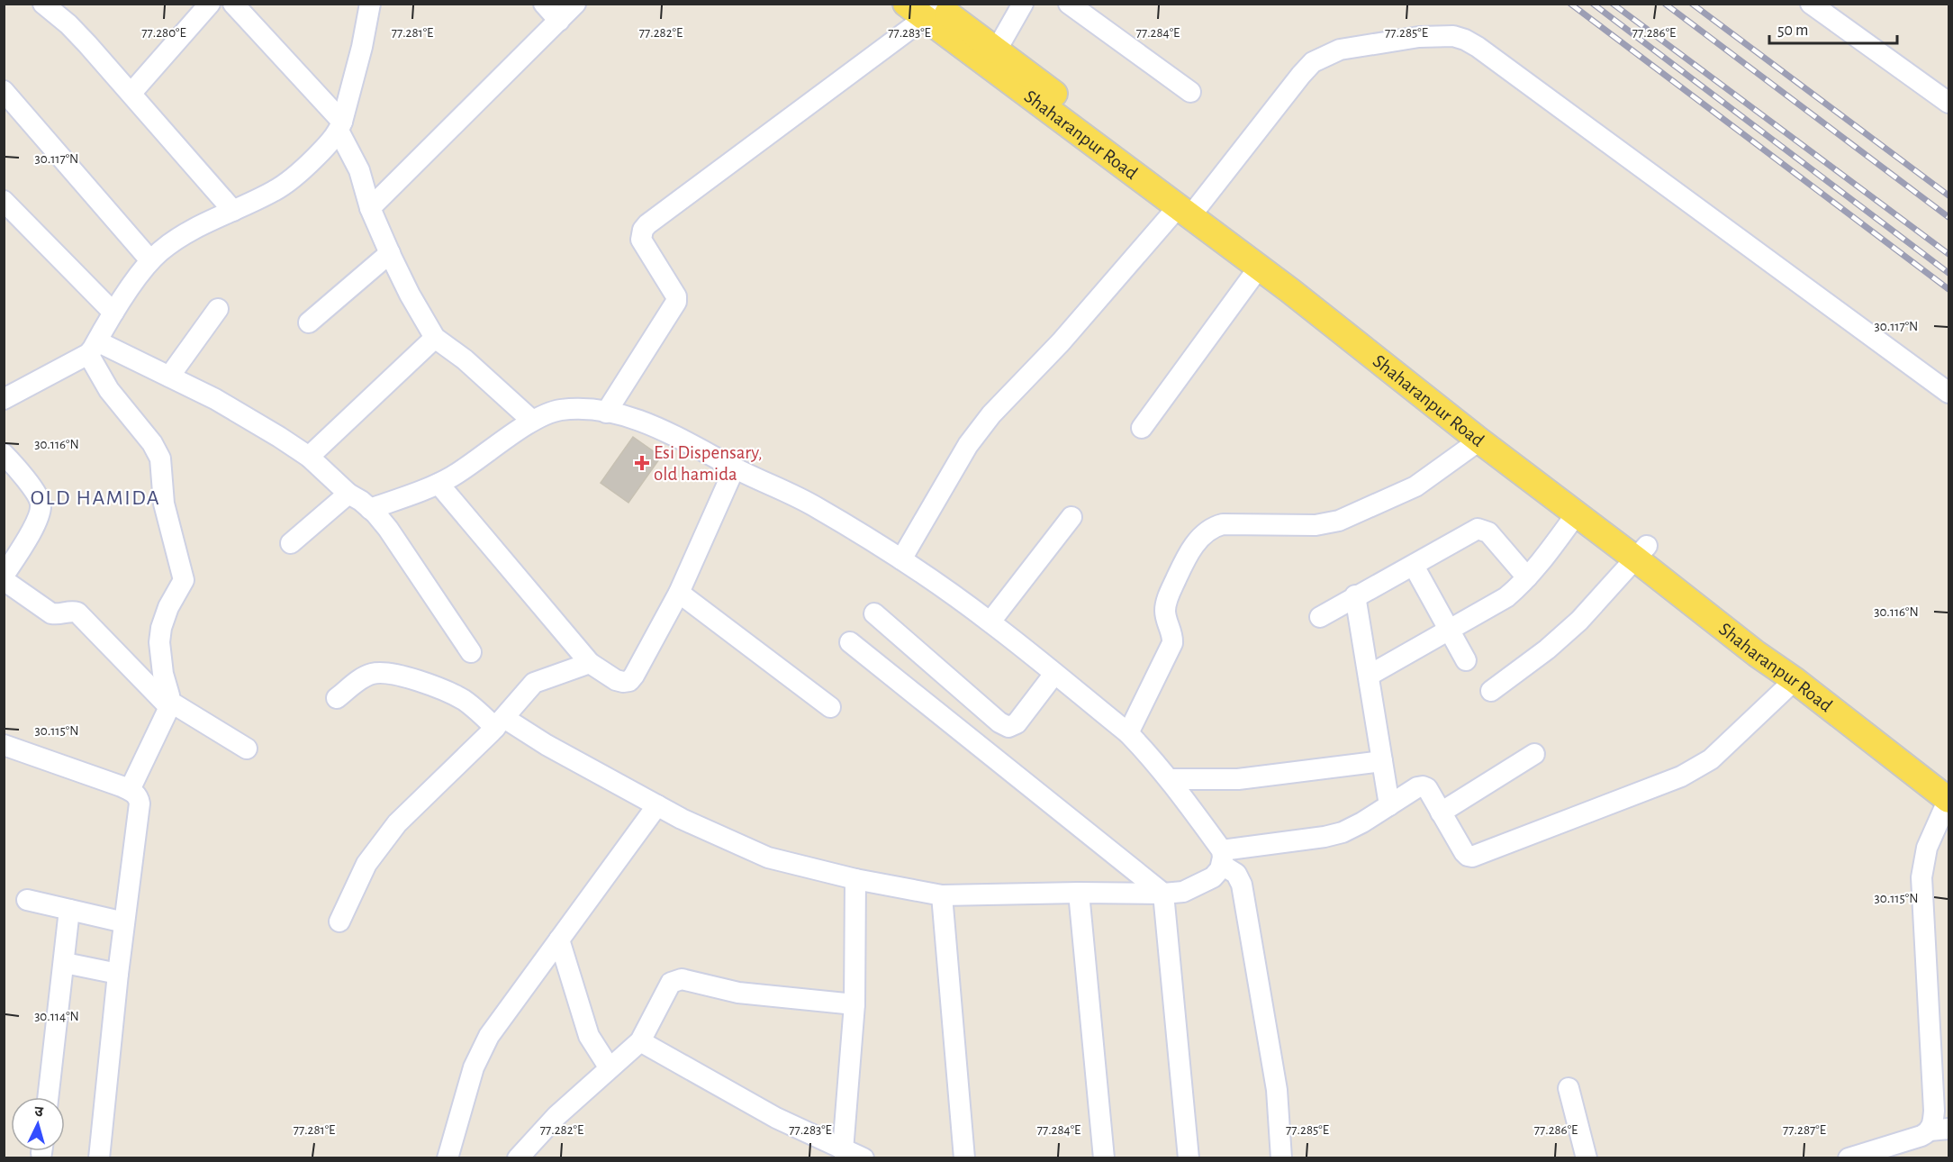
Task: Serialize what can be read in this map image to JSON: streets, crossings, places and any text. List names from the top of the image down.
{
  "streets": {
    "main road": ["Shaharanpur Road"]
  },
  "districts": ["OLD HAMIDA"],
  "places": {
    "health": ["Esi Dispensary, old hamida"]
  },
  "scale_bar": "50 m",
  "north": "top",
  "coordinates": [
    "77.280°E",
    "77.281°E",
    "77.282°E",
    "77.283°E",
    "77.284°E",
    "77.285°E",
    "77.286°E",
    "30.117°N",
    "30.116°N",
    "30.115°N",
    "30.114°N",
    "77.287°E"
  ]
}
